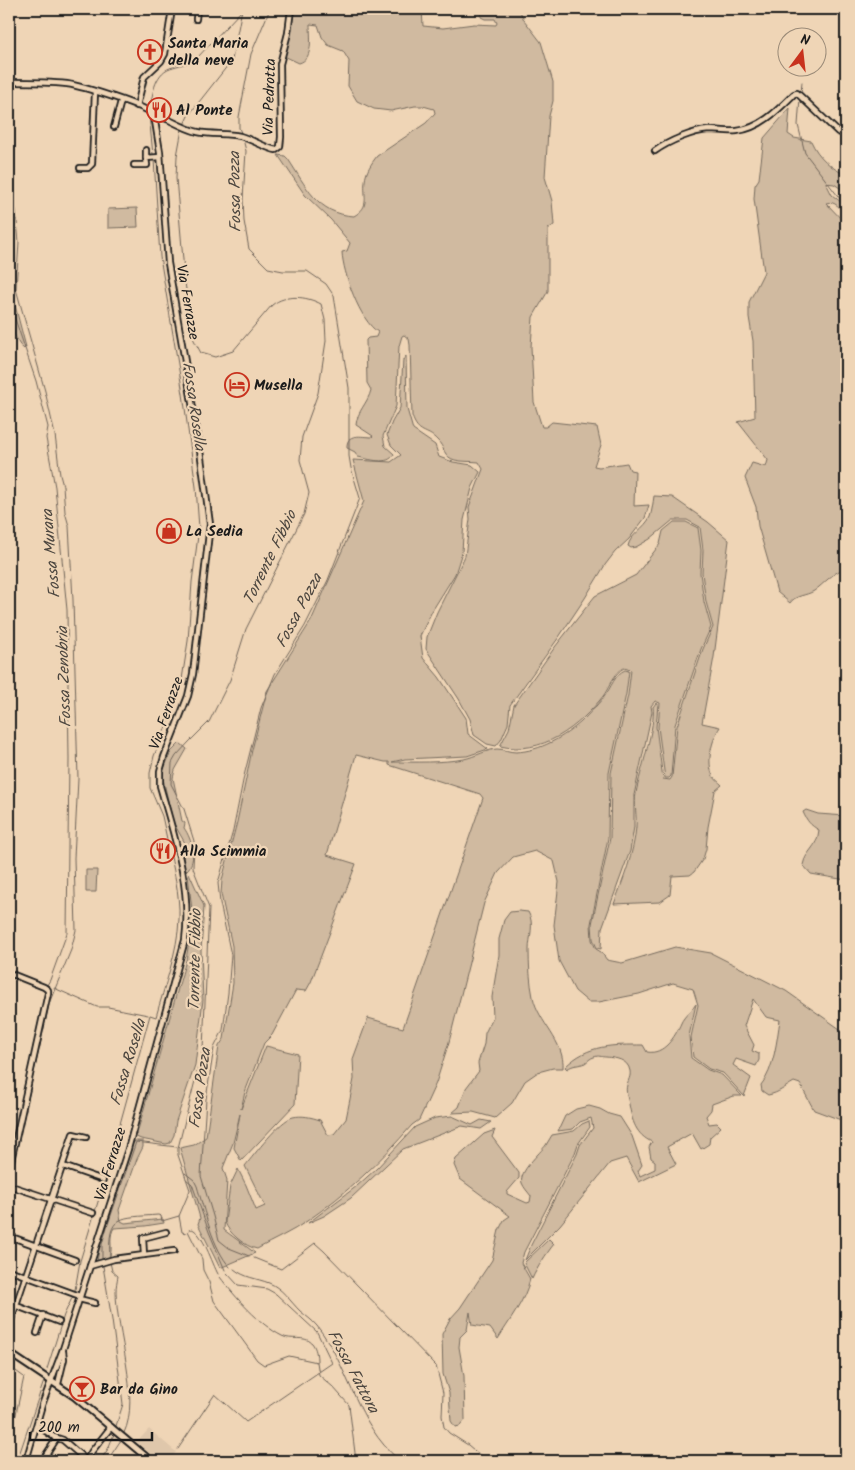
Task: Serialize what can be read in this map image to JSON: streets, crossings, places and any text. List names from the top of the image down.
{
  "streets": {
    "street": ["Via Pedrotta", "Via Ferrazze"]
  },
  "crossings": [
    ["Via Pedrotta", "Via Ferrazze"]
  ],
  "water": [
    "Fossa Pozza",
    "Fossa Rosella",
    "Fossa Murara",
    "Torrente Fibbio",
    "Fossa Zenobria",
    "Fossa Fattora"
  ],
  "places": {
    "church": ["Santa Maria della neve"],
    "restaurant": ["Al Ponte", "Alla Scimmia"],
    "hotel": ["Musella"],
    "shop": ["La Sedia"],
    "bar": ["Bar da Gino"]
  },
  "scale_bar": "200 m",
  "north": "top"
}
